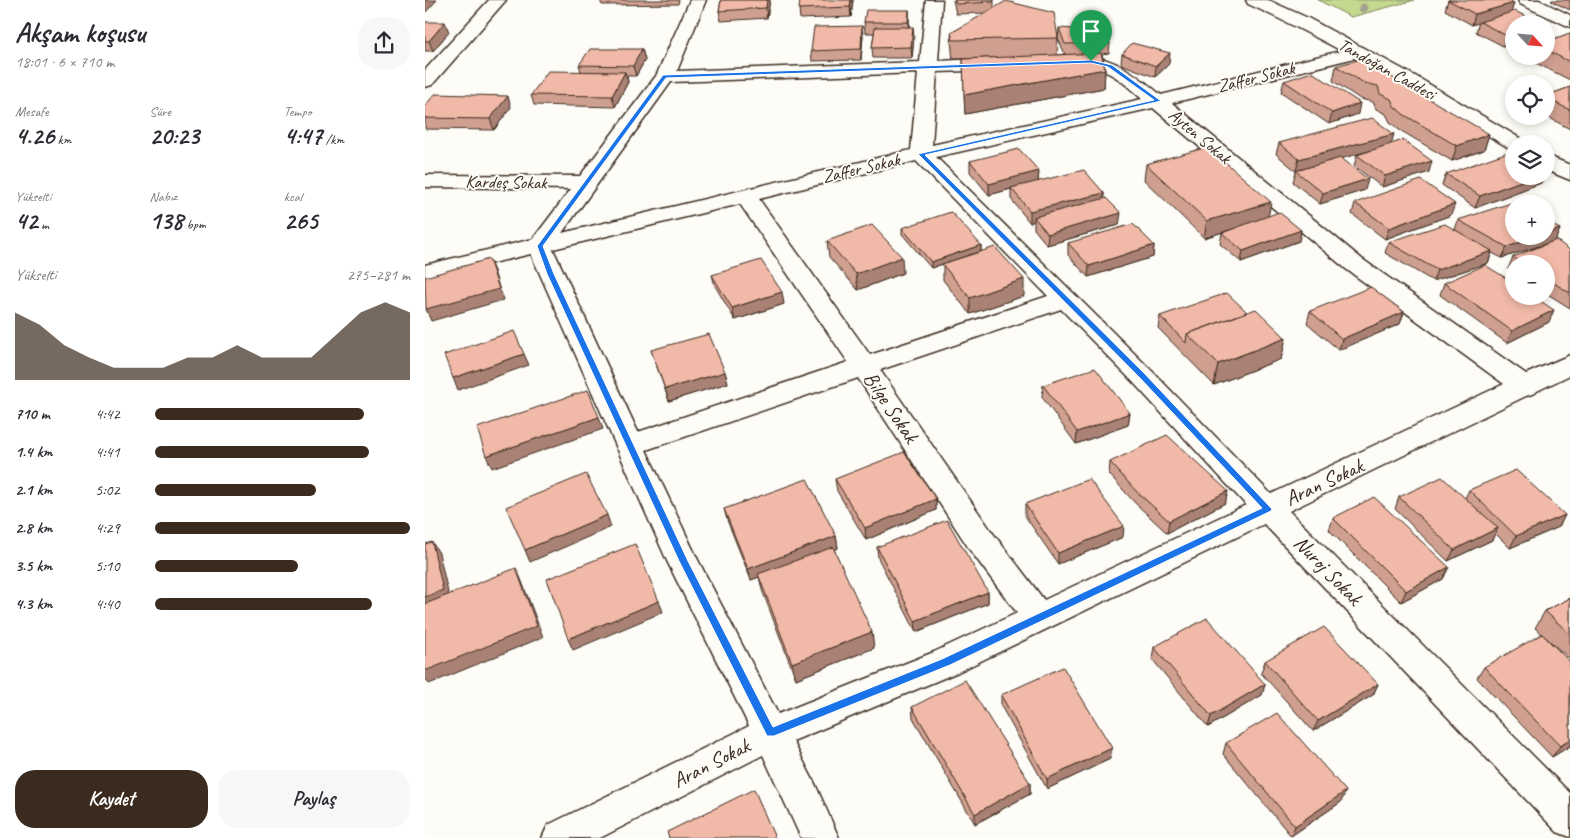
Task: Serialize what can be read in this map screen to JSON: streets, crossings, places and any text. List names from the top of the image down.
{
  "streets": {
    "street": [
      "Tandoğan Caddesi",
      "Zaffer Sokak",
      "Ayten Sokak",
      "Kardeş Sokak",
      "Bilge Sokak",
      "Aran Sokak",
      "Nuroj Sokak"
    ]
  },
  "crossings": [
    ["Tandoğan Caddesi", "Zaffer Sokak"],
    ["Zaffer Sokak", "Ayten Sokak"],
    ["Zaffer Sokak", "Bilge Sokak"],
    ["Zaffer Sokak", "Nuroj Sokak"],
    ["Ayten Sokak", "Aran Sokak"],
    ["Bilge Sokak", "Aran Sokak"],
    ["Aran Sokak", "Nuroj Sokak"]
  ],
  "north": "bottom right",
  "page": {
    "heading": ["Akşam koşusu", "18:01 · 6 × 710 m"],
    "map_buttons": ["+", "−"],
    "stats": [
      ["Mesafe", "4.26 km"],
      ["Süre", "20:23"],
      ["Tempo", "4:47 /km"],
      ["Yükselti", "42 m"],
      ["Nabız", "138 bpm"],
      ["kcal", "265"]
    ],
    "chart": ["Yükselti", "275–281 m"],
    "list": [
      {
        "name": "710 m",
        "note": "4:42"
      },
      {
        "name": "1.4 km",
        "note": "4:41"
      },
      {
        "name": "2.1 km",
        "note": "5:02"
      },
      {
        "name": "2.8 km",
        "note": "4:29"
      },
      {
        "name": "3.5 km",
        "note": "5:10"
      },
      {
        "name": "4.3 km",
        "note": "4:40"
      }
    ],
    "buttons": ["Kaydet", "Paylaş"]
  }
}
